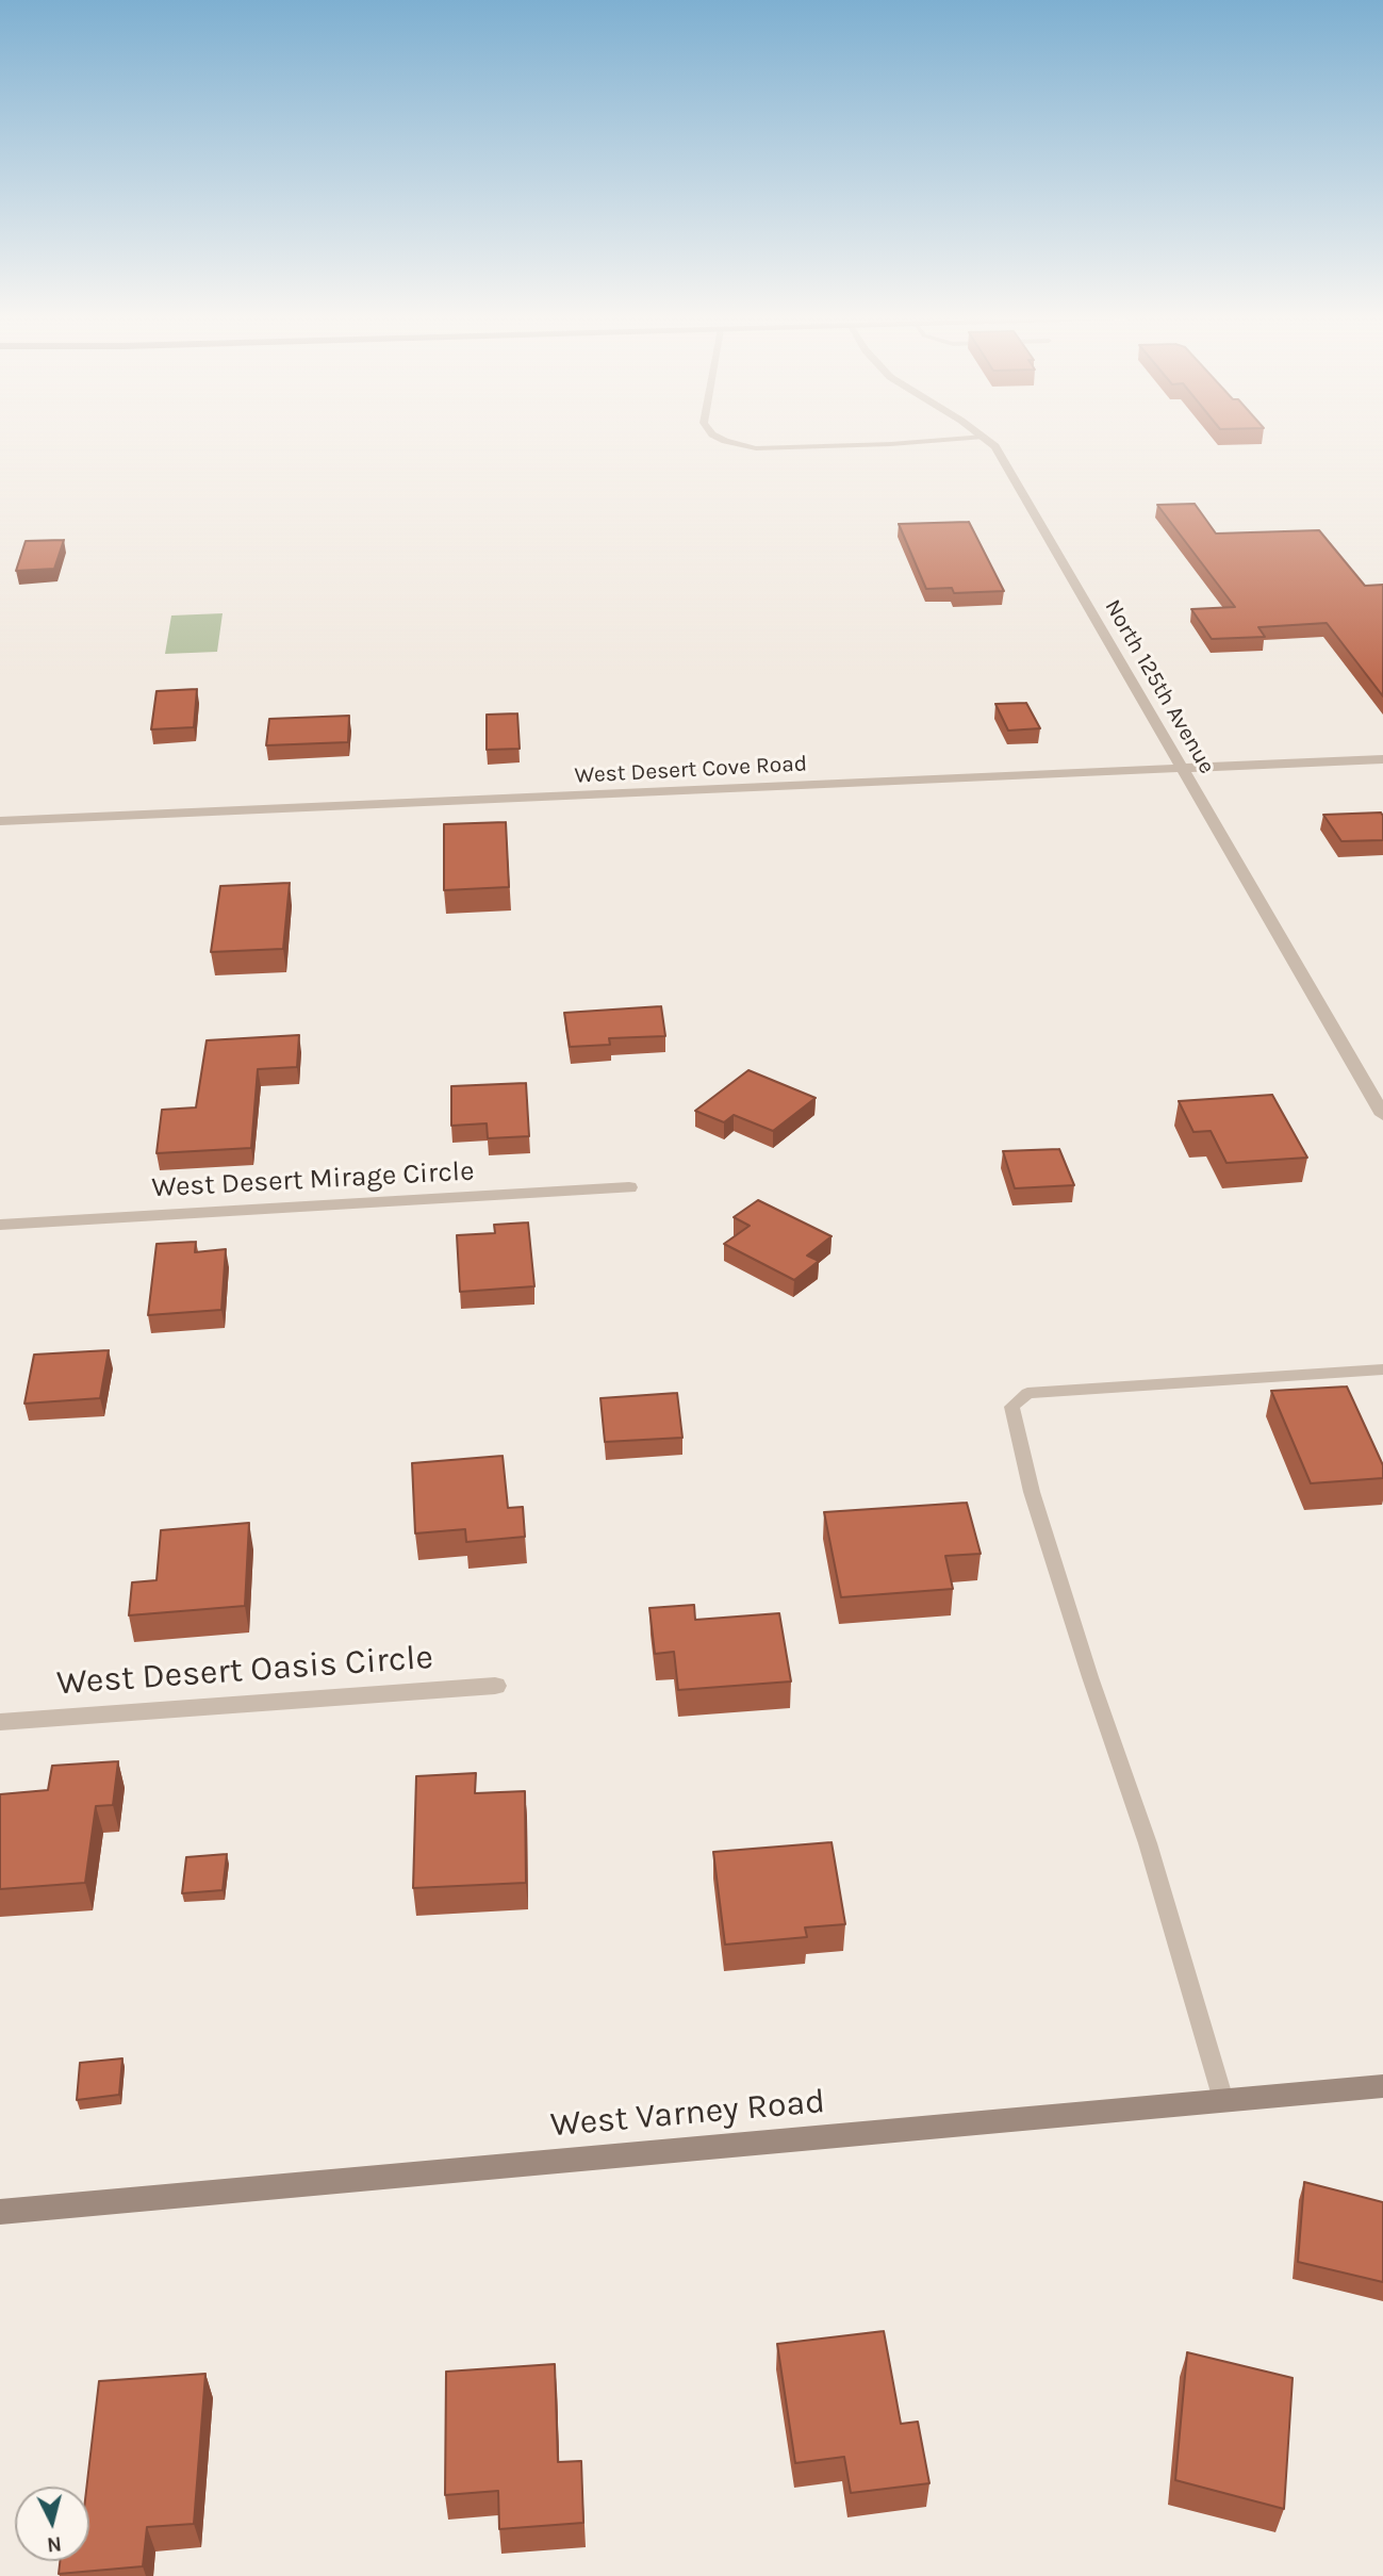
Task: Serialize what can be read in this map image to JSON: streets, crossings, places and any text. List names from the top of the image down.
{
  "streets": {
    "main road": ["West Varney Road"],
    "street": [
      "North 125th Avenue",
      "West Desert Cove Road",
      "West Desert Mirage Circle",
      "West Desert Oasis Circle"
    ]
  },
  "crossings": [
    ["North 125th Avenue", "West Desert Cove Road"]
  ],
  "north": "bottom"
}
